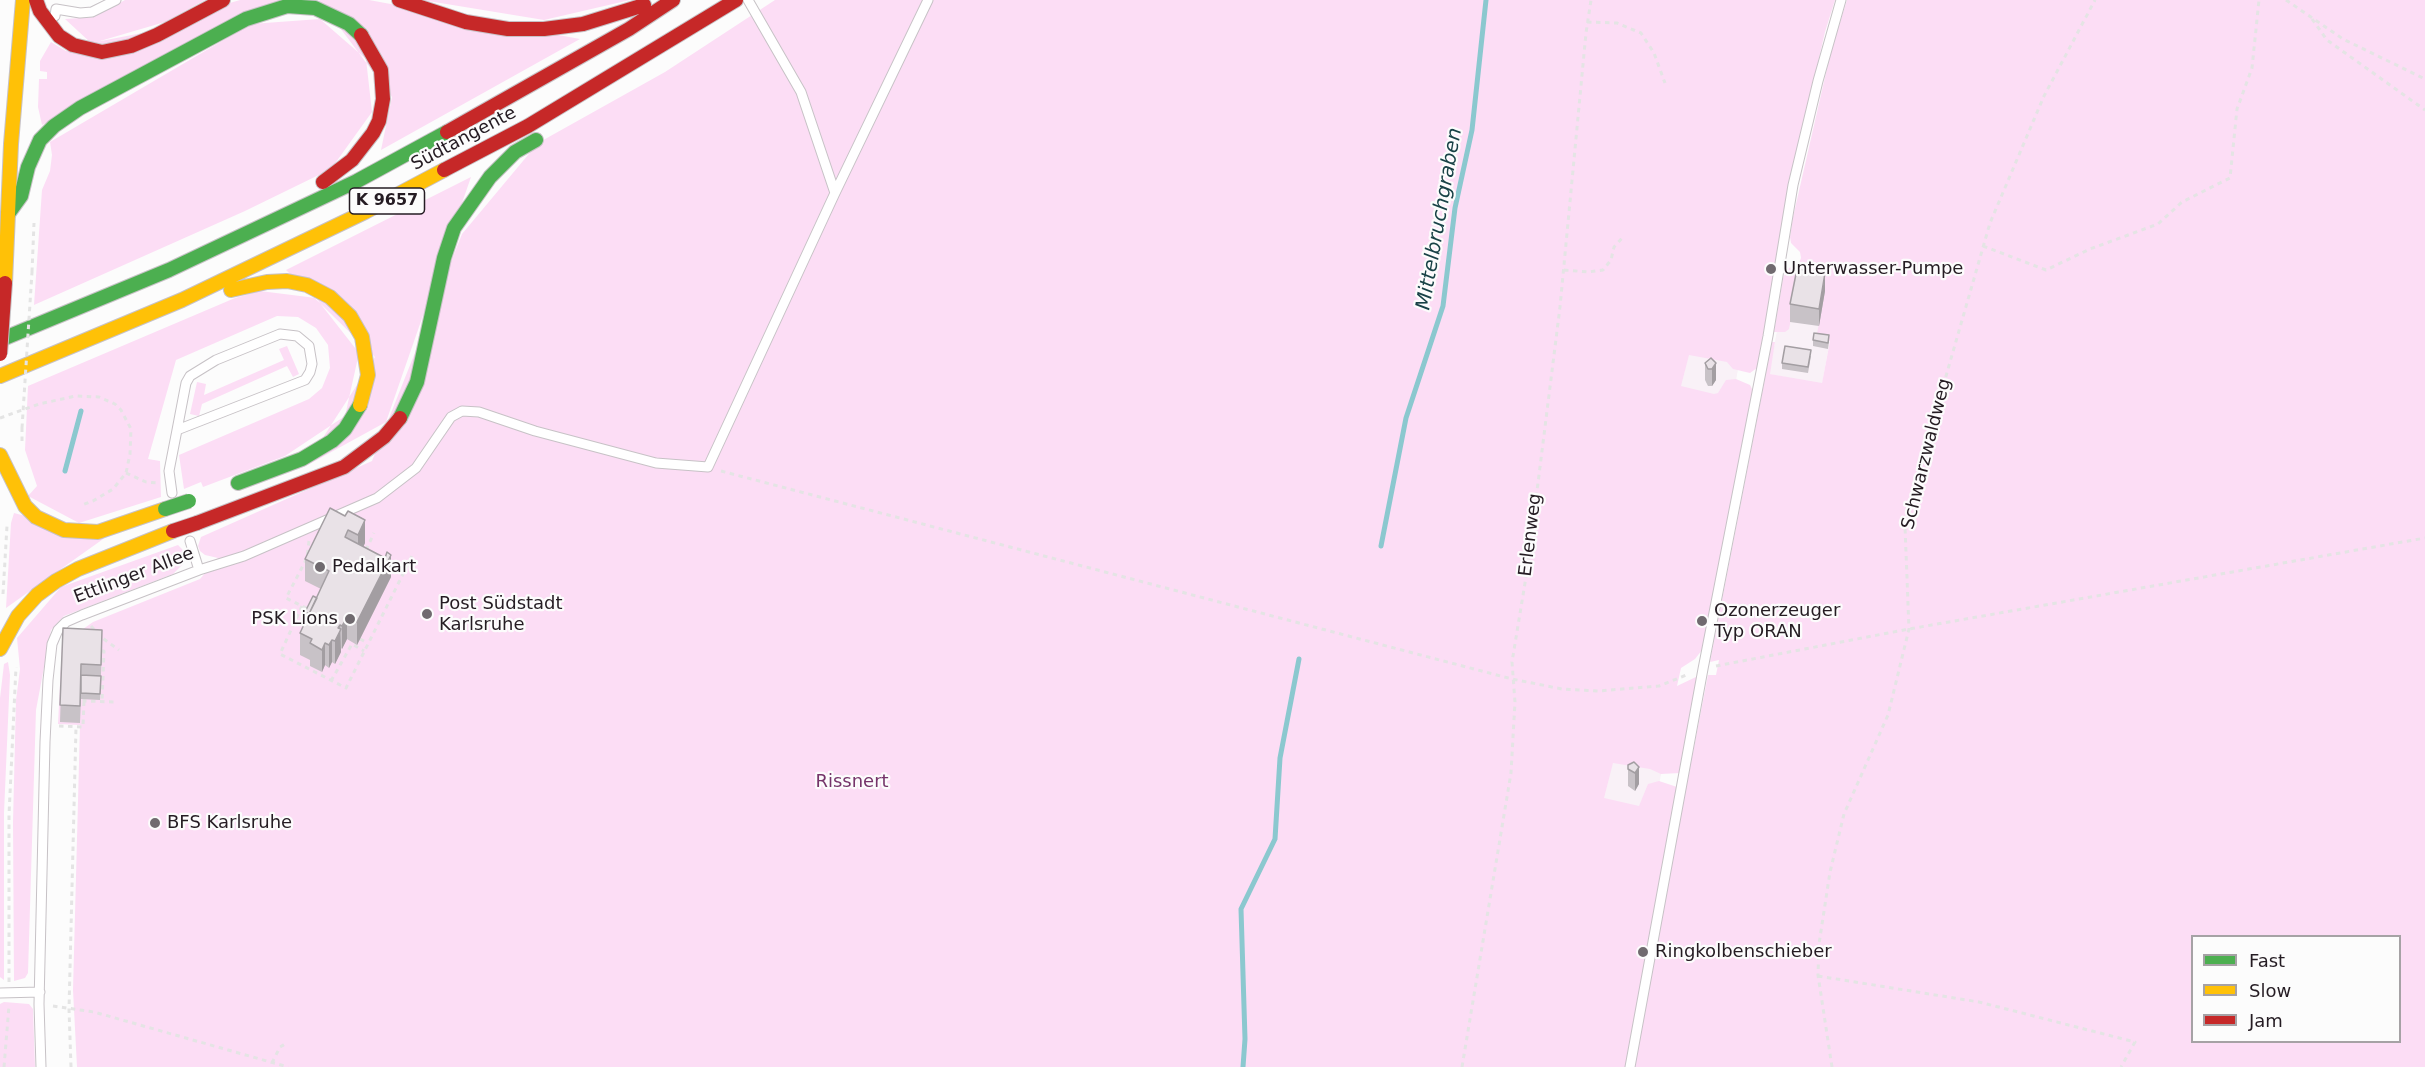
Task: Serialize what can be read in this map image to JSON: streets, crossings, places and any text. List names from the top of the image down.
{
  "streets": {
    "main road": ["Südtangente", "K 9657"],
    "lane": ["Ettlinger Allee"],
    "path": ["Schwarzwaldweg", "Erlenweg"]
  },
  "water": ["Mittelbruchgraben"],
  "parks": ["Rissnert"],
  "places": [
    "Unterwasser-Pumpe",
    "Pedalkart",
    "Post Südstadt Karlsruhe",
    "PSK Lions",
    "Ozonerzeuger Typ ORAN",
    "BFS Karlsruhe",
    "Ringkolbenschieber"
  ],
  "legend": ["Fast", "Slow", "Jam"]
}
